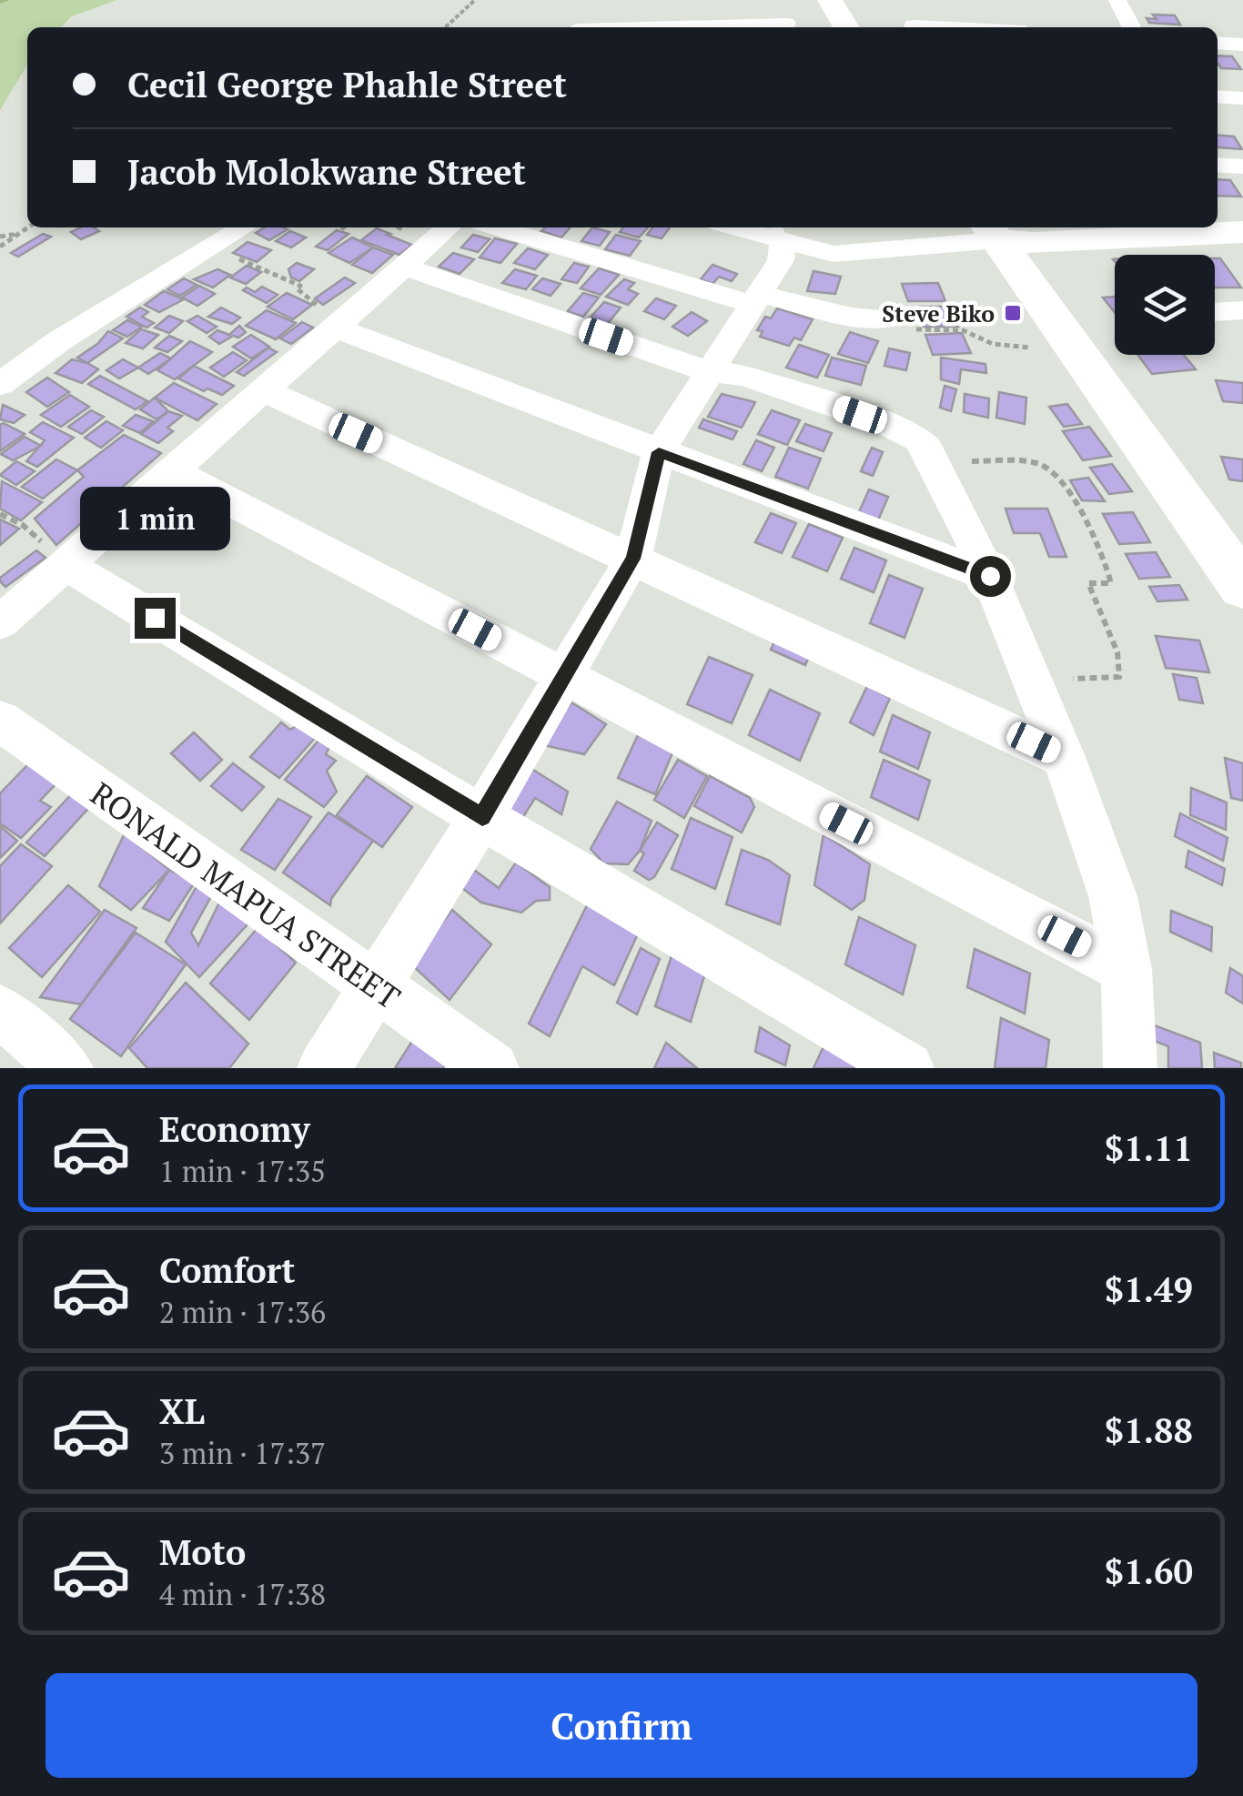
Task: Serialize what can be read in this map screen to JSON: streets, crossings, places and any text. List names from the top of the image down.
{
  "streets": {
    "street": ["RONALD MAPUA STREET"]
  },
  "places": {
    "transit": ["Steve Biko"]
  },
  "page": {
    "banner": ["Cecil George Phahle Street", "Jacob Molokwane Street"],
    "bubble": "1 min",
    "list": [
      {
        "name": "Economy",
        "note": "1 min · 17:35",
        "value": "$1.11"
      },
      {
        "name": "Comfort",
        "note": "2 min · 17:36",
        "value": "$1.49"
      },
      {
        "name": "XL",
        "note": "3 min · 17:37",
        "value": "$1.88"
      },
      {
        "name": "Moto",
        "note": "4 min · 17:38",
        "value": "$1.60"
      }
    ],
    "buttons": "Confirm"
  }
}
